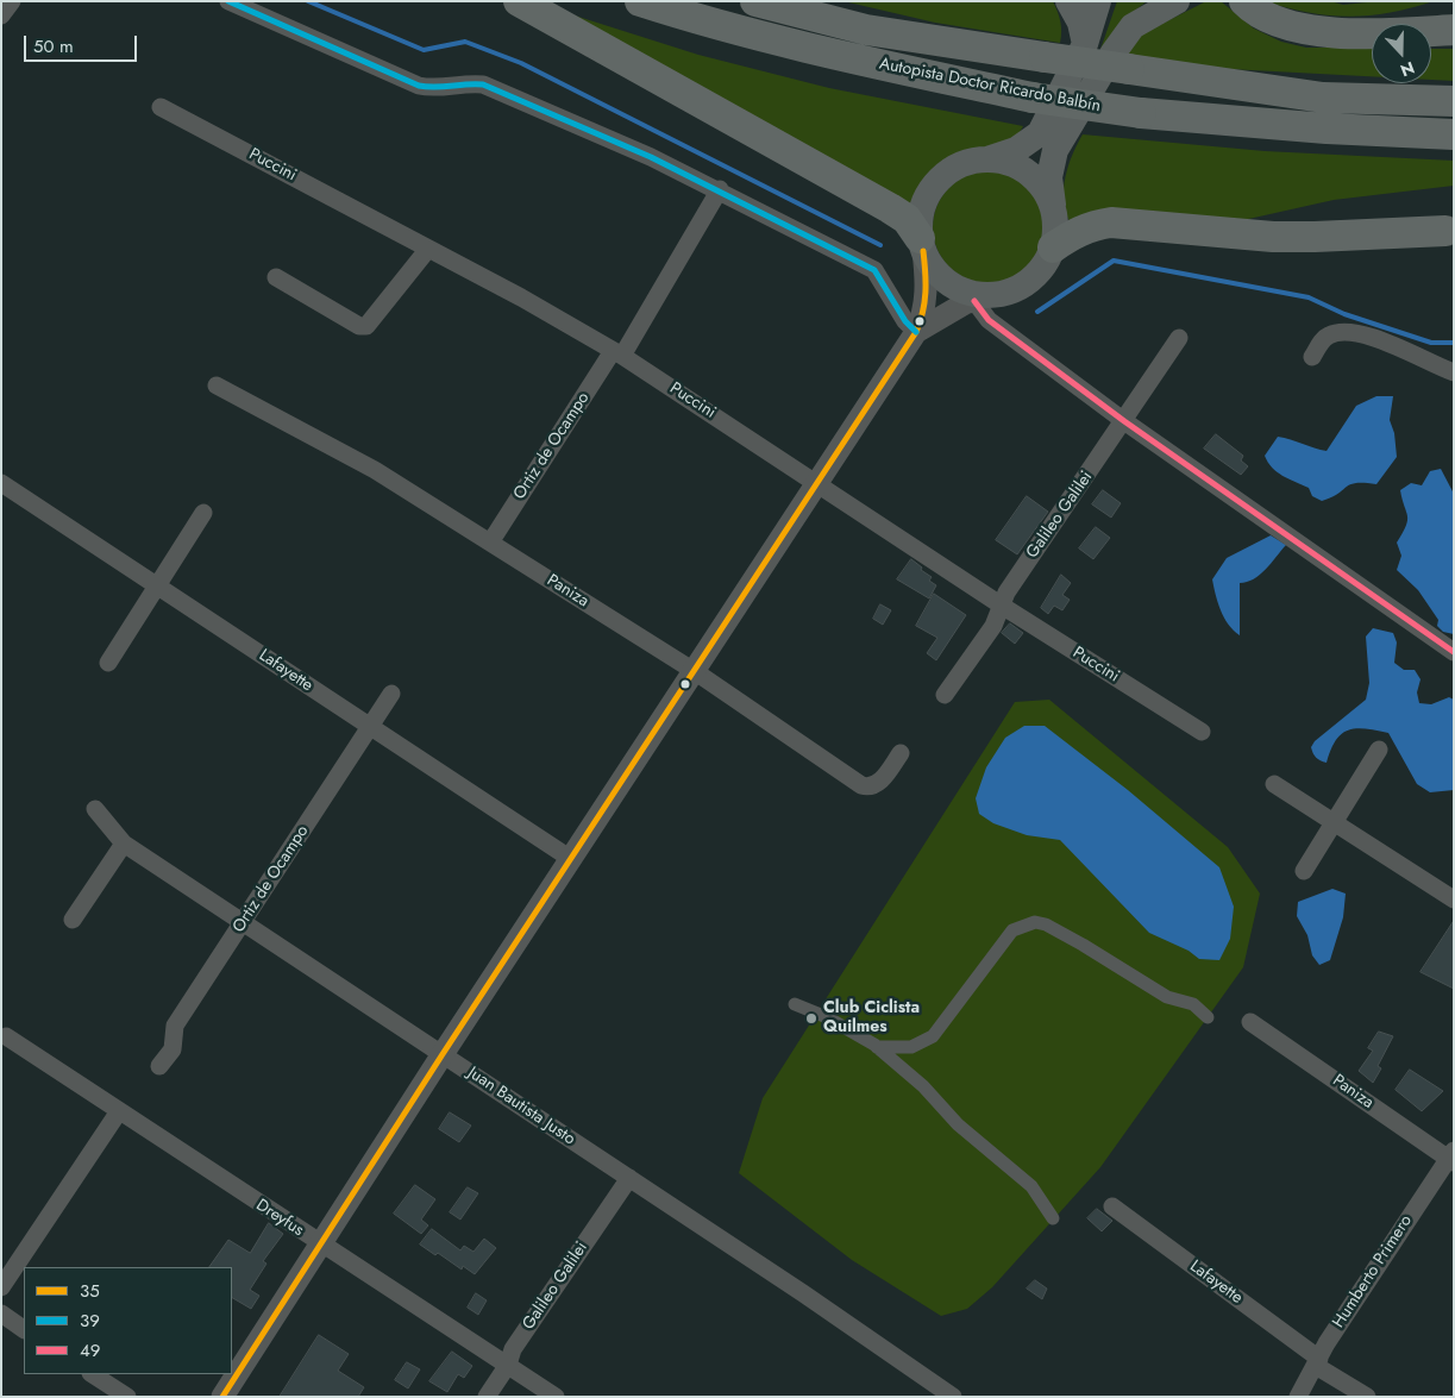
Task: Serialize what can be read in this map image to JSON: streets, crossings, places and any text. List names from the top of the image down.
{
  "streets": {
    "highway": ["Autopista Doctor Ricardo Balbín"],
    "street": [
      "Puccini",
      "Ortiz de Ocampo",
      "Galileo Galilei",
      "Paniza",
      "Lafayette",
      "Juan Bautista Justo",
      "Dreyfus",
      "Humberto Primero"
    ]
  },
  "crossings": [
    ["Puccini", "Ortiz de Ocampo"],
    ["Puccini", "Galileo Galilei"],
    ["Ortiz de Ocampo", "Paniza"],
    ["Ortiz de Ocampo", "Lafayette"],
    ["Ortiz de Ocampo", "Juan Bautista Justo"],
    ["Galileo Galilei", "Juan Bautista Justo"],
    ["Galileo Galilei", "Dreyfus"],
    ["Paniza", "Humberto Primero"],
    ["Lafayette", "Humberto Primero"]
  ],
  "places": ["Club Ciclista Quilmes"],
  "lines": ["transit line 39", "transit line 35", "transit line 49"],
  "legend": ["35", "39", "49"],
  "scale_bar": "50 m",
  "north": "bottom"
}
